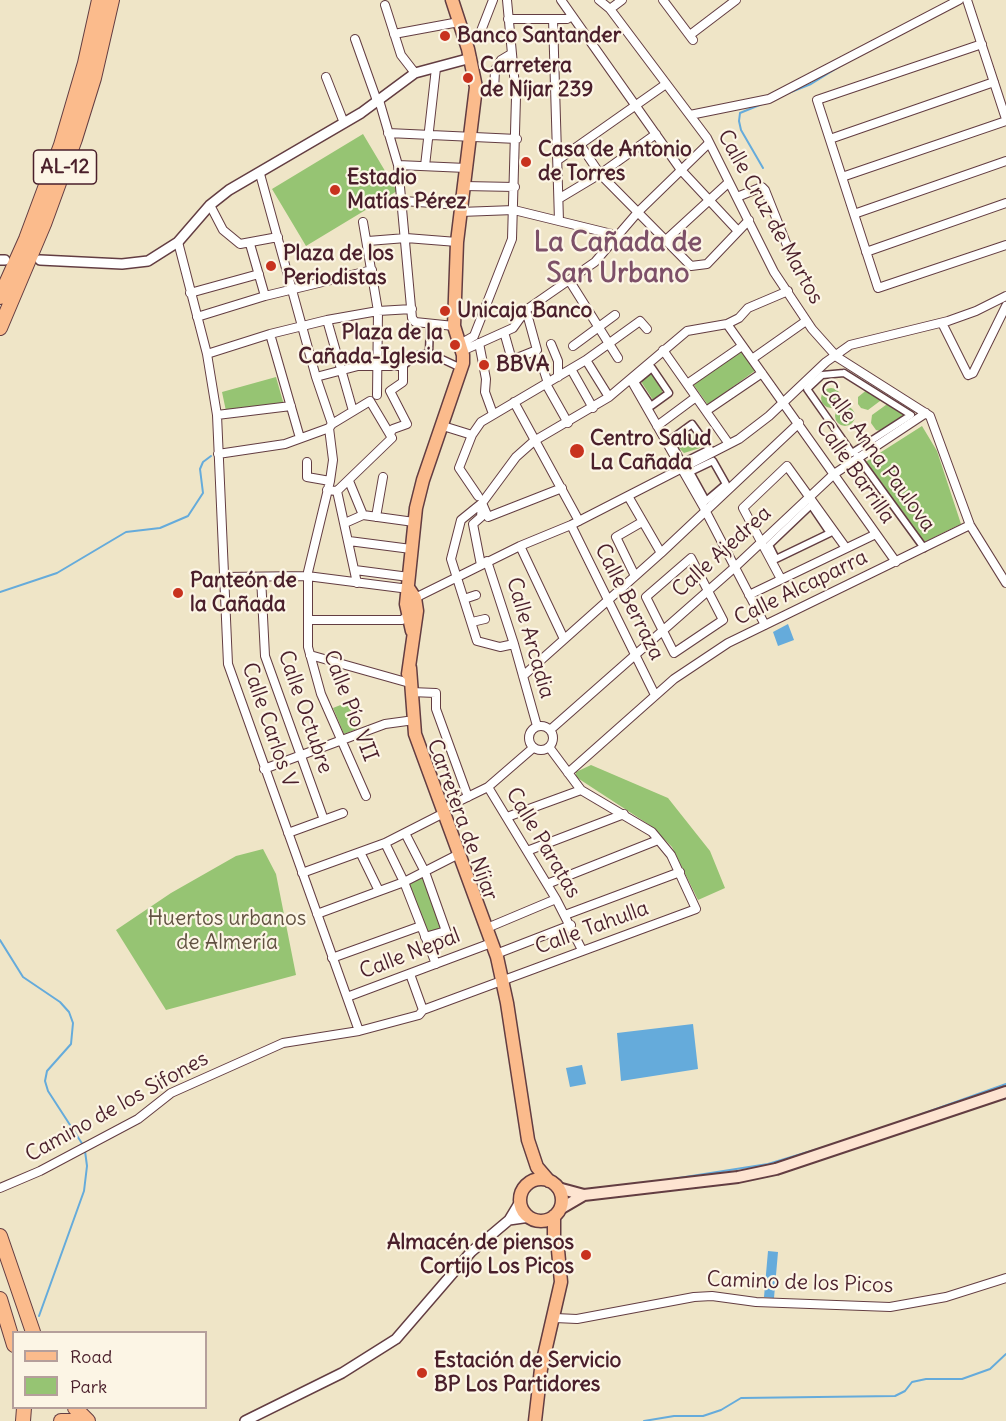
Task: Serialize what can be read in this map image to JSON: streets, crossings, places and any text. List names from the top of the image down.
{
  "streets": {
    "highway": ["AL-12"],
    "main road": ["Carretera de Níjar"],
    "street": [
      "Calle Cruz de Martos",
      "Calle Anna Paulova",
      "Calle Barrilla",
      "Calle Ajedrea",
      "Calle Alcaparra",
      "Calle Berraza",
      "Calle Arcadia",
      "Calle Pío VII",
      "Calle Octubre",
      "Calle Carlos V",
      "Calle Paratas",
      "Calle Tahulla",
      "Calle Nepal",
      "Camino de los Sifones",
      "Camino de los Picos"
    ]
  },
  "crossings": [
    ["Calle Cruz de Martos", "Calle Ajedrea"],
    ["Calle Cruz de Martos", "Calle Alcaparra"],
    ["Calle Anna Paulova", "Calle Ajedrea"],
    ["Calle Anna Paulova", "Calle Alcaparra"],
    ["Calle Barrilla", "Calle Ajedrea"],
    ["Calle Barrilla", "Calle Alcaparra"],
    ["Calle Ajedrea", "Calle Berraza"],
    ["Calle Ajedrea", "Calle Arcadia"],
    ["Calle Alcaparra", "Calle Berraza"],
    ["Calle Carlos V", "Calle Nepal"],
    ["Calle Carlos V", "Camino de los Sifones"],
    ["Carretera de Níjar", "Calle Tahulla"],
    ["Carretera de Níjar", "Calle Nepal"],
    ["Calle Paratas", "Calle Tahulla"],
    ["Calle Tahulla", "Camino de los Sifones"]
  ],
  "districts": ["La Cañada de San Urbano"],
  "parks": ["Huertos urbanos de Almería"],
  "places": [
    "Banco Santander",
    "Carretera de Níjar 239",
    "Casa de Antonio de Torres",
    "Estadio Matías Pérez",
    "Plaza de los Periodistas",
    "Unicaja Banco",
    "Plaza de la Cañada-Iglesia",
    "BBVA",
    "Centro Salud La Cañada",
    "Panteón de la Cañada",
    "Almacén de piensos Cortijo Los Picos",
    "Estación de Servicio BP Los Partidores"
  ],
  "legend": ["Road", "Park"]
}
